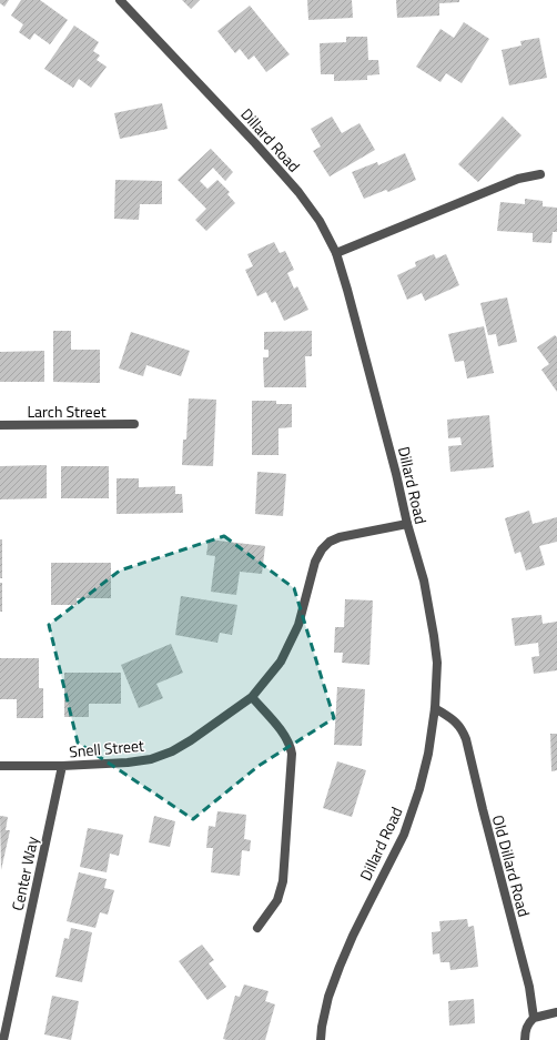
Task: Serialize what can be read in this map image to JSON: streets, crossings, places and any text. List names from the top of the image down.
{
  "streets": {
    "street": [
      "Dillard Road",
      "Larch Street",
      "Snell Street",
      "Old Dillard Road",
      "Center Way"
    ]
  },
  "crossings": [
    ["Dillard Road", "Snell Street"],
    ["Dillard Road", "Old Dillard Road"],
    ["Snell Street", "Center Way"]
  ]
}
